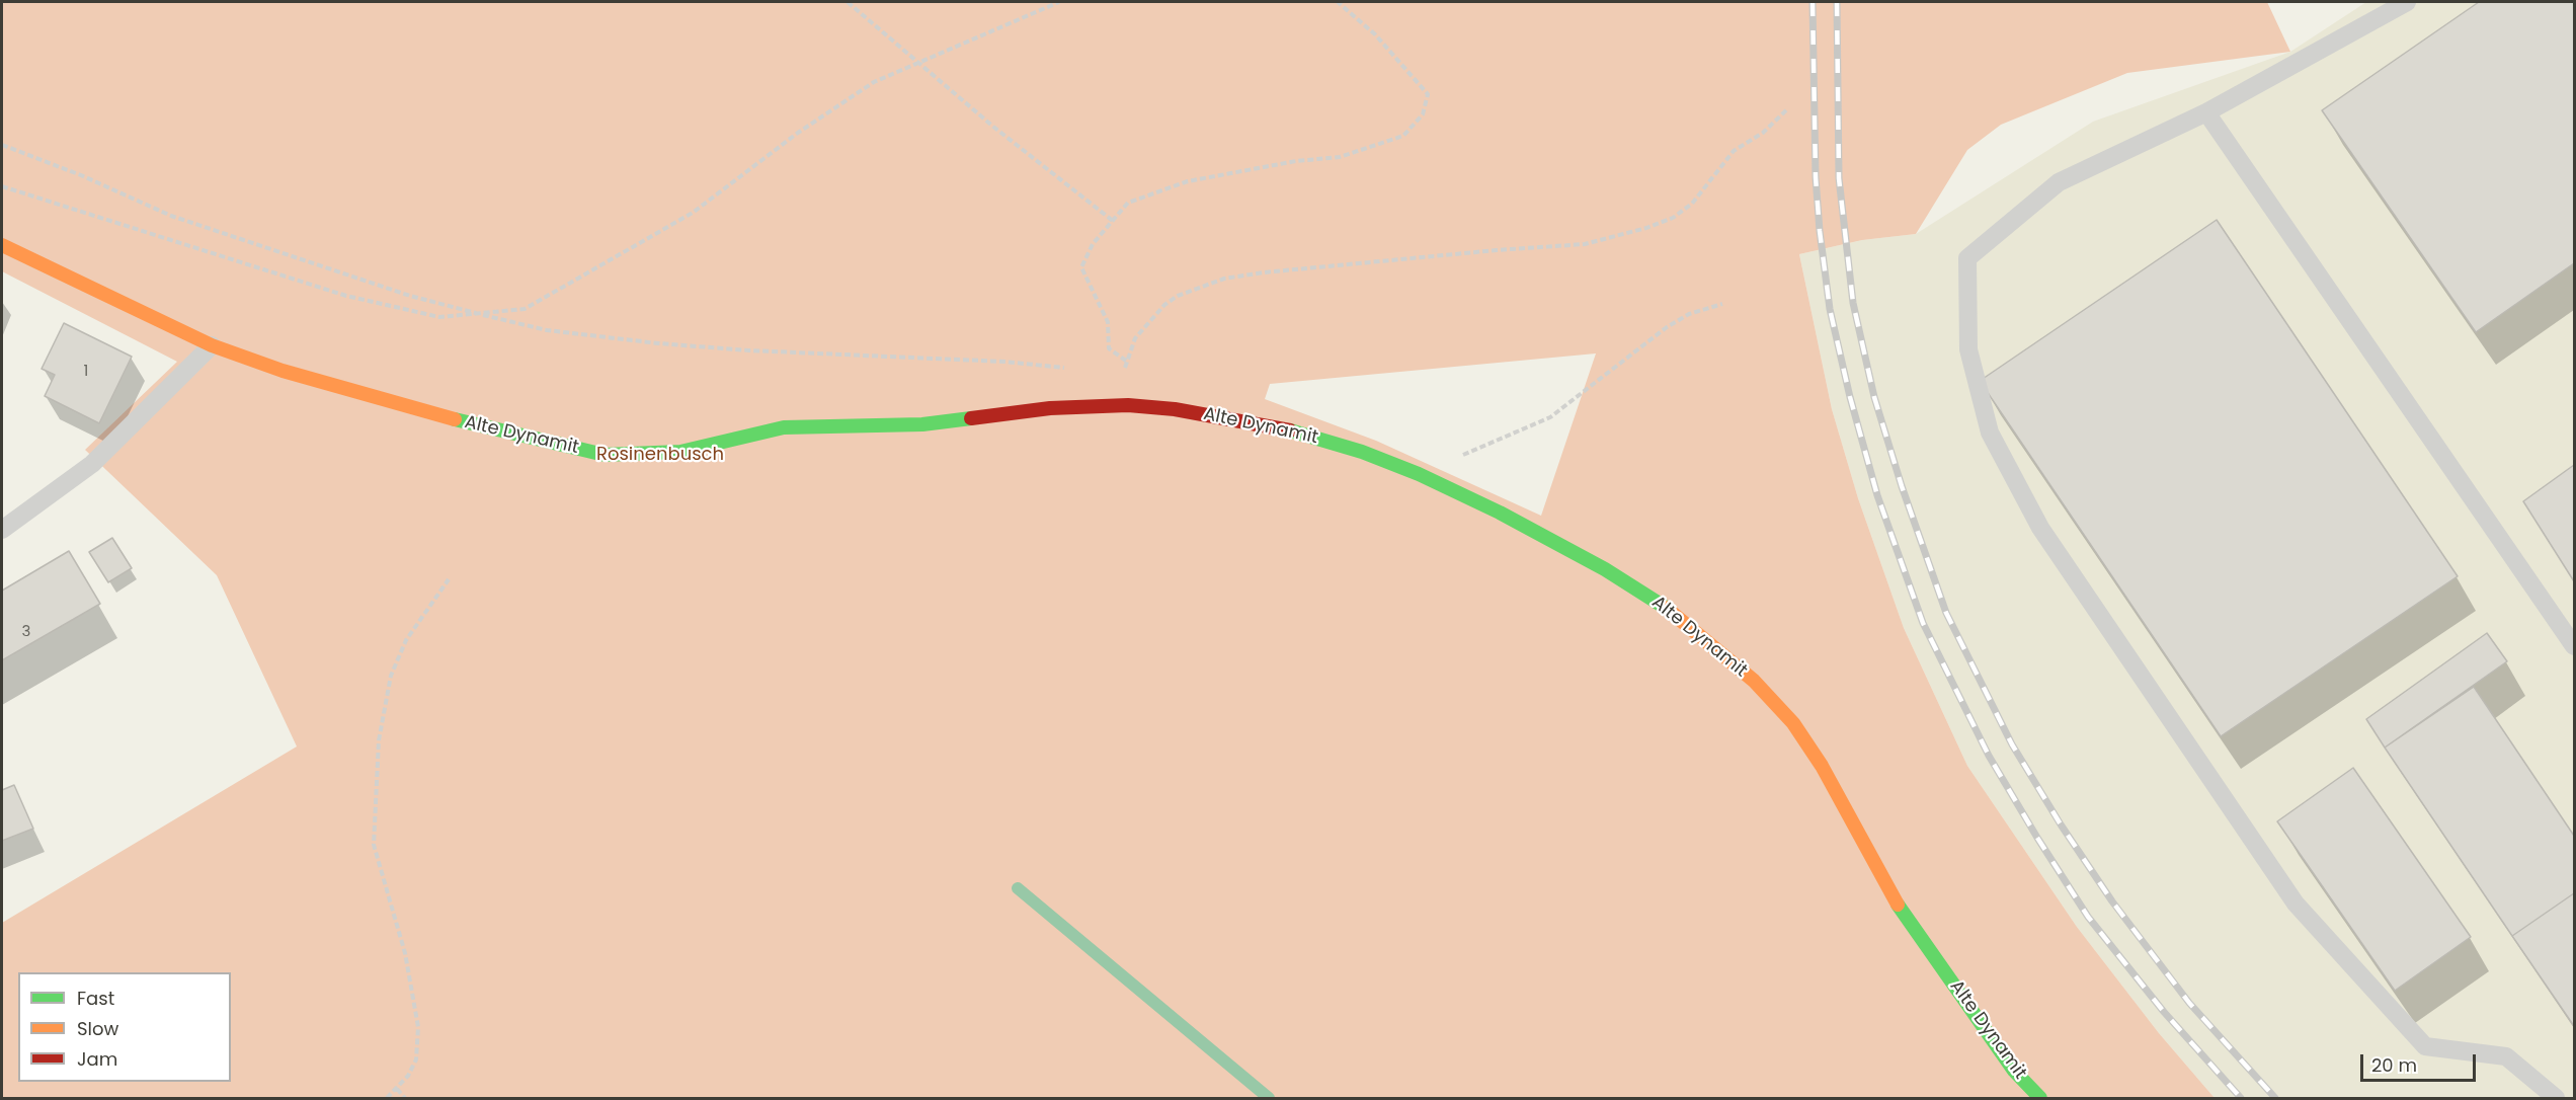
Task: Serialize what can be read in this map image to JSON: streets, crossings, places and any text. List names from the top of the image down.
{
  "streets": {
    "street": ["Alte Dynamit"]
  },
  "parks": ["Rosinenbusch"],
  "house_numbers": ["1", "3"],
  "legend": ["Fast", "Slow", "Jam"],
  "scale_bar": "20 m"
}
